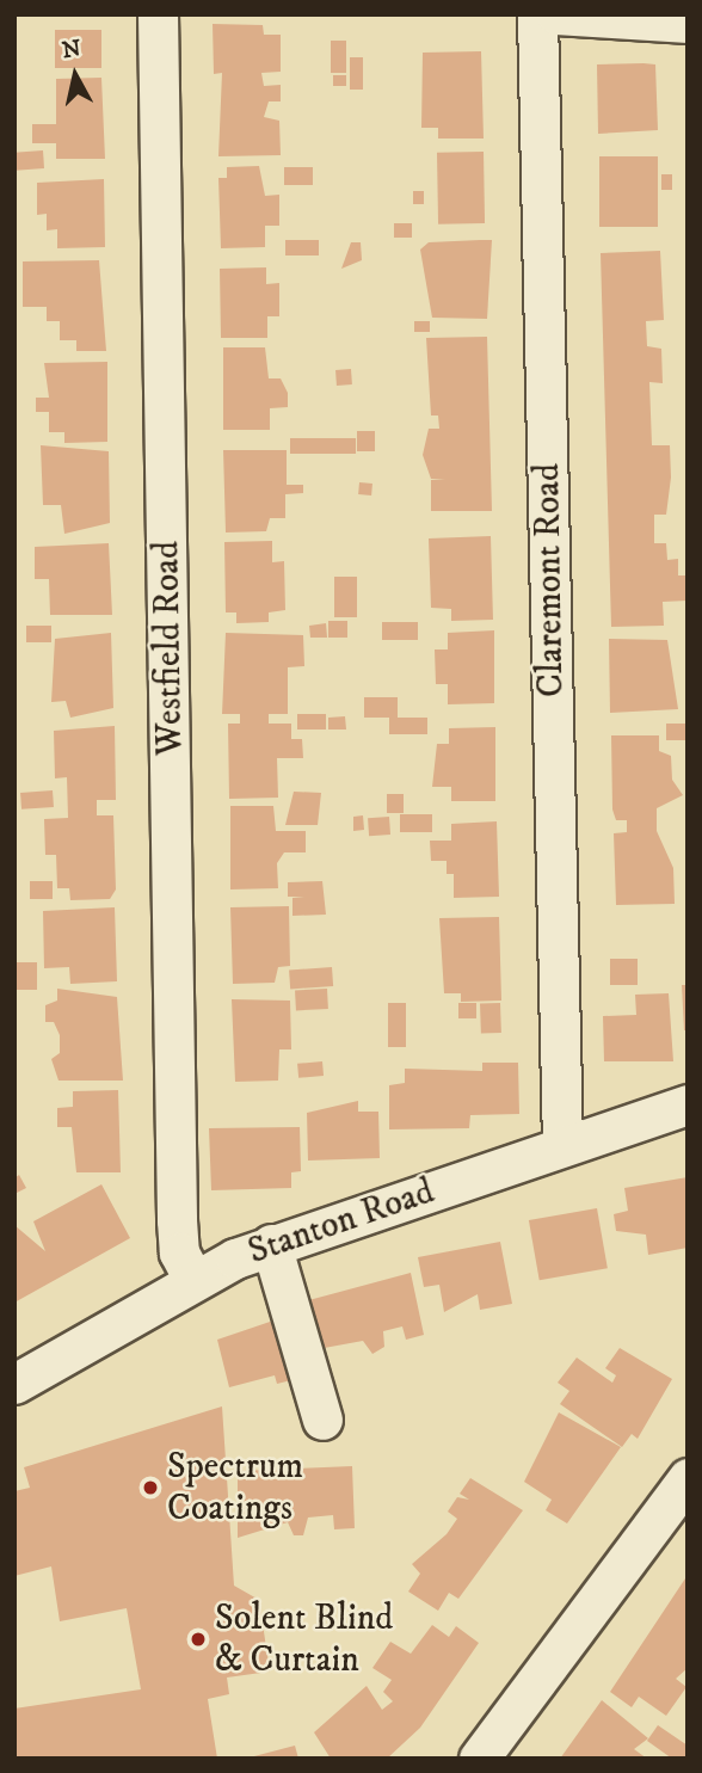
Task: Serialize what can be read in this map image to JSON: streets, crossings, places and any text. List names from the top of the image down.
{
  "streets": {
    "street": ["Claremont Road", "Westfield Road", "Stanton Road"]
  },
  "crossings": [
    ["Claremont Road", "Stanton Road"],
    ["Westfield Road", "Stanton Road"]
  ],
  "places": ["Spectrum Coatings", "Solent Blind & Curtain"],
  "north": "top"
}
